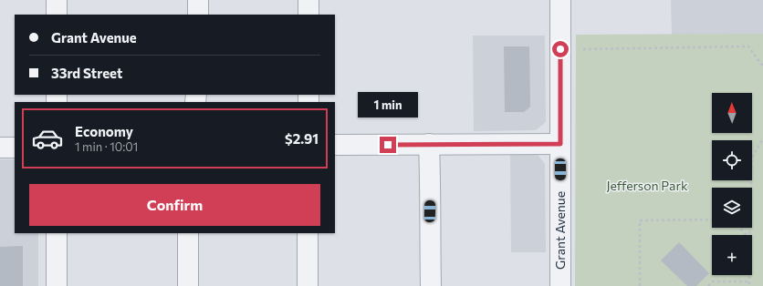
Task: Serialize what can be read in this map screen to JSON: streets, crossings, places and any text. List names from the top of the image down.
{
  "streets": {
    "street": ["Grant Avenue"]
  },
  "parks": ["Jefferson Park"],
  "north": "top",
  "page": {
    "banner": ["Grant Avenue", "33rd Street"],
    "bubble": "1 min",
    "map_buttons": "+",
    "list": [
      {
        "name": "Economy",
        "note": "1 min · 10:01",
        "value": "$2.91"
      }
    ],
    "buttons": "Confirm"
  }
}
